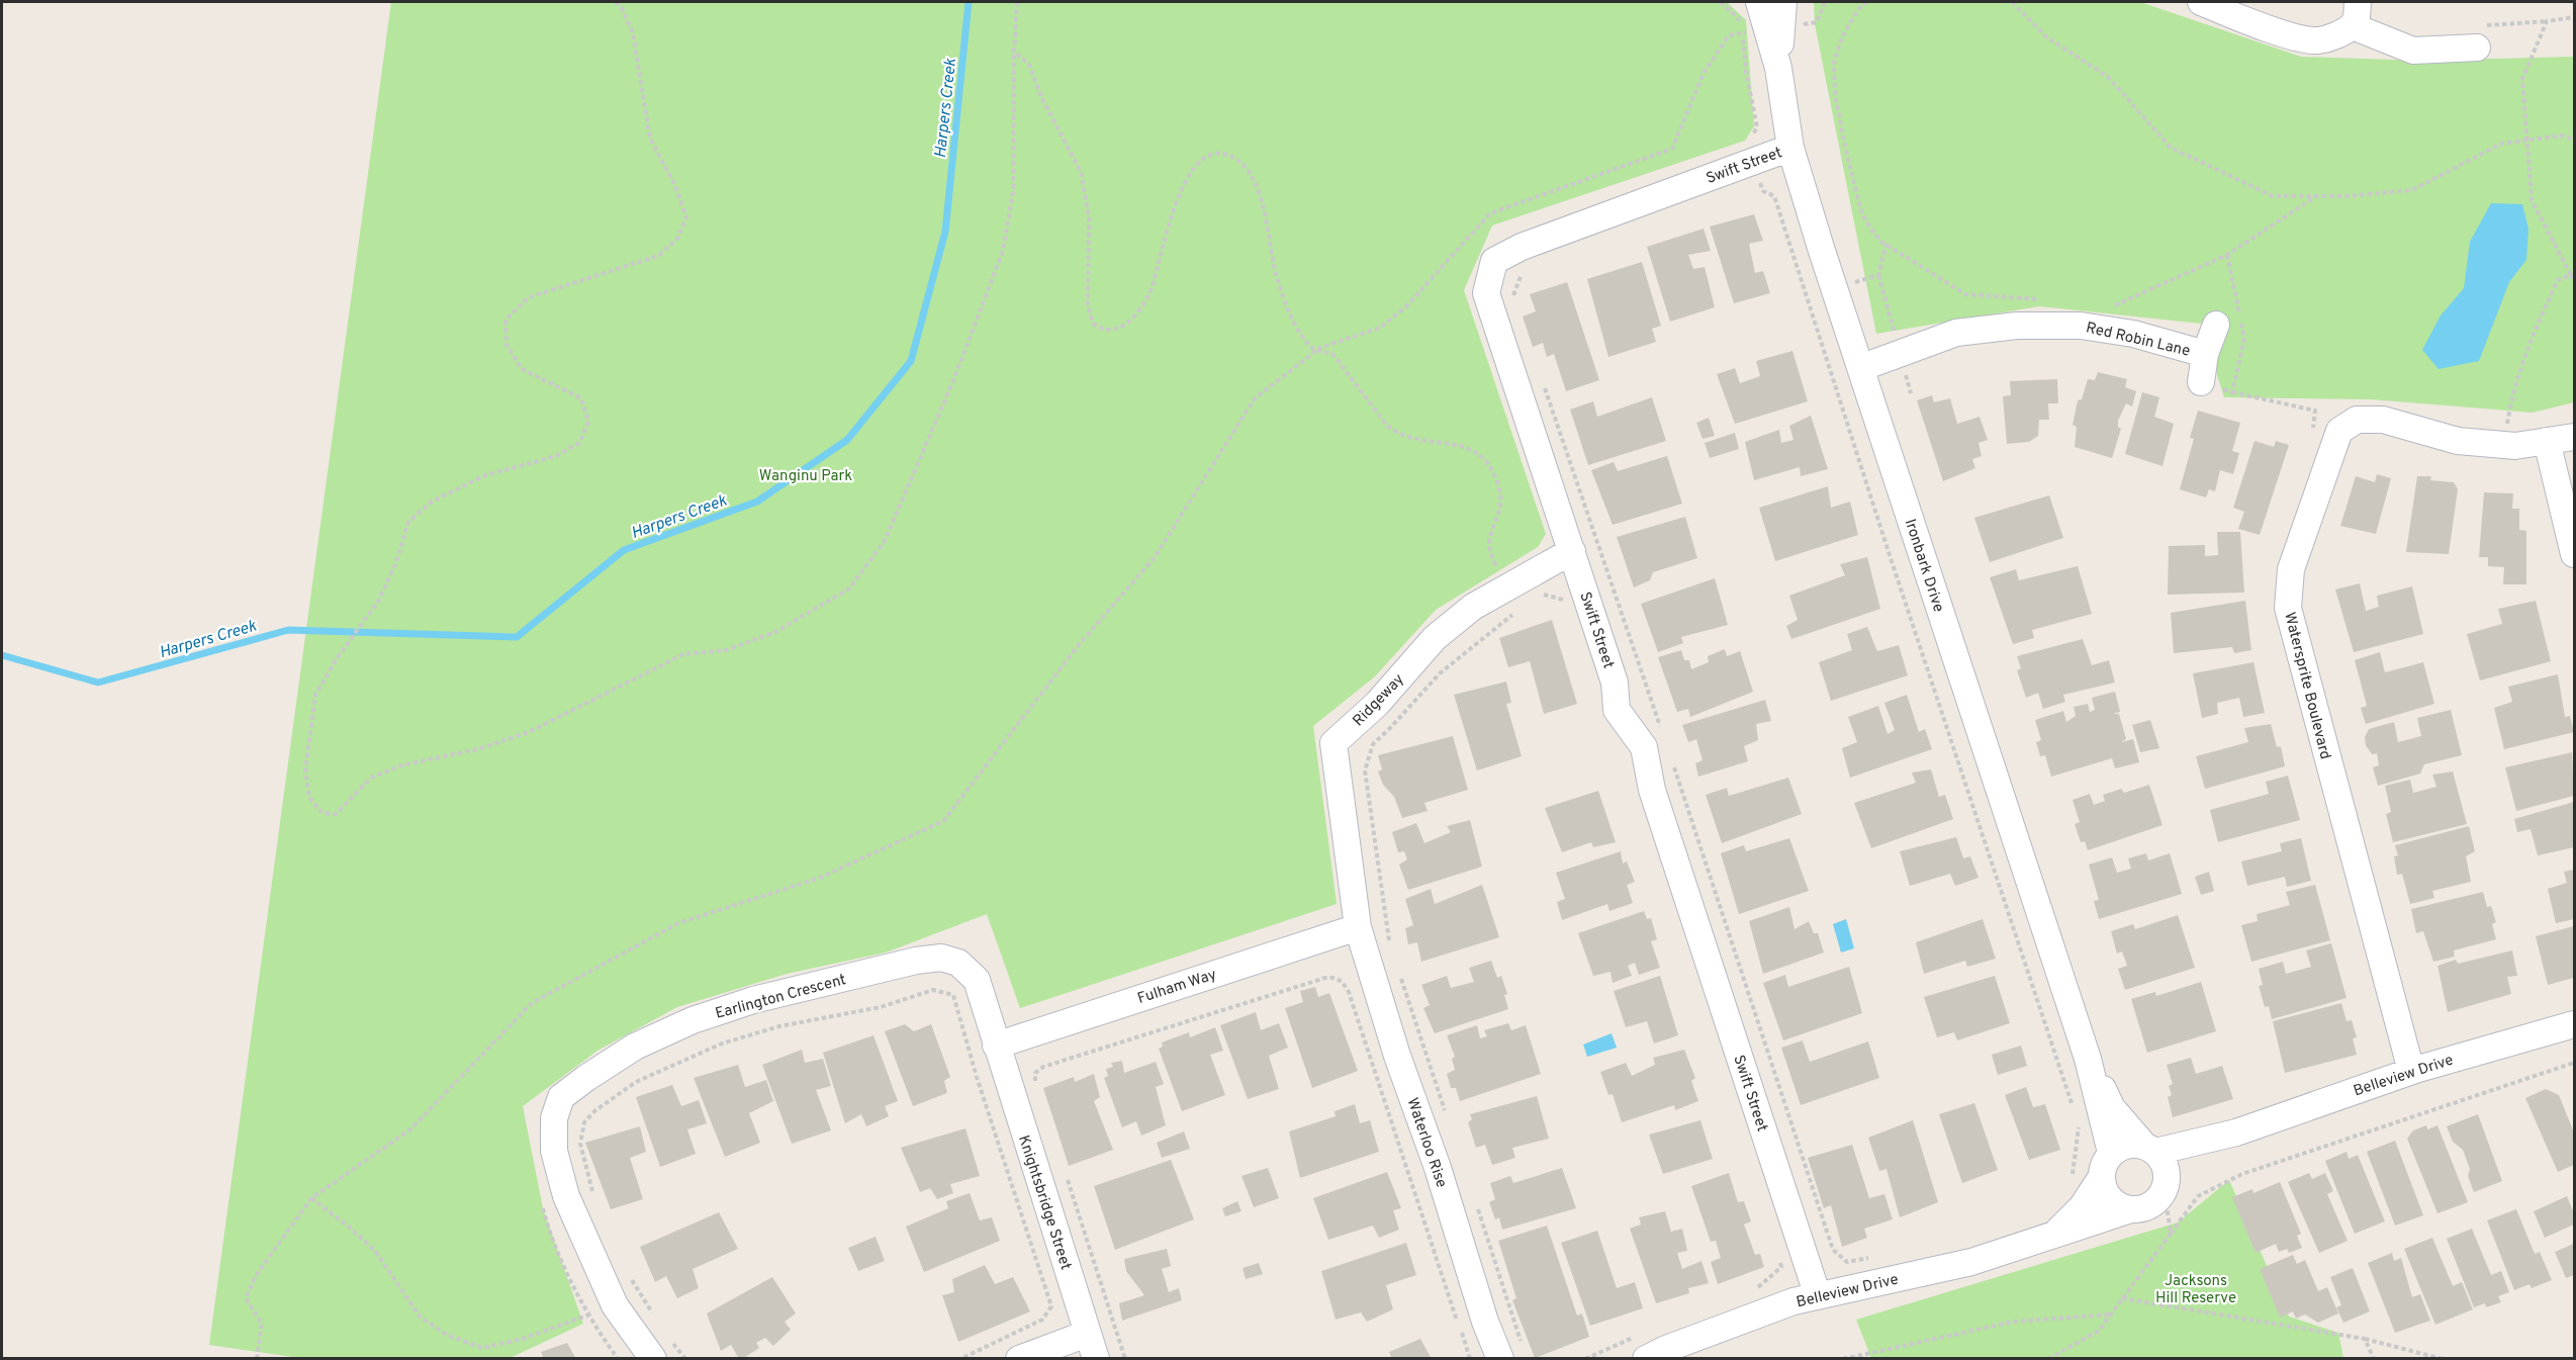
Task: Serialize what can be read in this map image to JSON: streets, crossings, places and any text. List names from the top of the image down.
{
  "streets": {
    "street": [
      "Swift Street",
      "Red Robin Lane",
      "Ironbark Drive",
      "Watersprite Boulevard",
      "Ridgeway",
      "Fulham Way",
      "Earlington Crescent",
      "Belleview Drive",
      "Waterloo Rise",
      "Knightsbridge Street"
    ]
  },
  "crossings": [
    ["Swift Street", "Ironbark Drive"],
    ["Swift Street", "Ridgeway"],
    ["Swift Street", "Belleview Drive"],
    ["Red Robin Lane", "Ironbark Drive"],
    ["Ironbark Drive", "Belleview Drive"],
    ["Watersprite Boulevard", "Belleview Drive"],
    ["Ridgeway", "Fulham Way"],
    ["Ridgeway", "Waterloo Rise"],
    ["Fulham Way", "Earlington Crescent"],
    ["Fulham Way", "Waterloo Rise"],
    ["Fulham Way", "Knightsbridge Street"],
    ["Earlington Crescent", "Knightsbridge Street"]
  ],
  "water": ["Harpers Creek"],
  "parks": ["Wanginu Park", "Jacksons Hill Reserve"]
}
